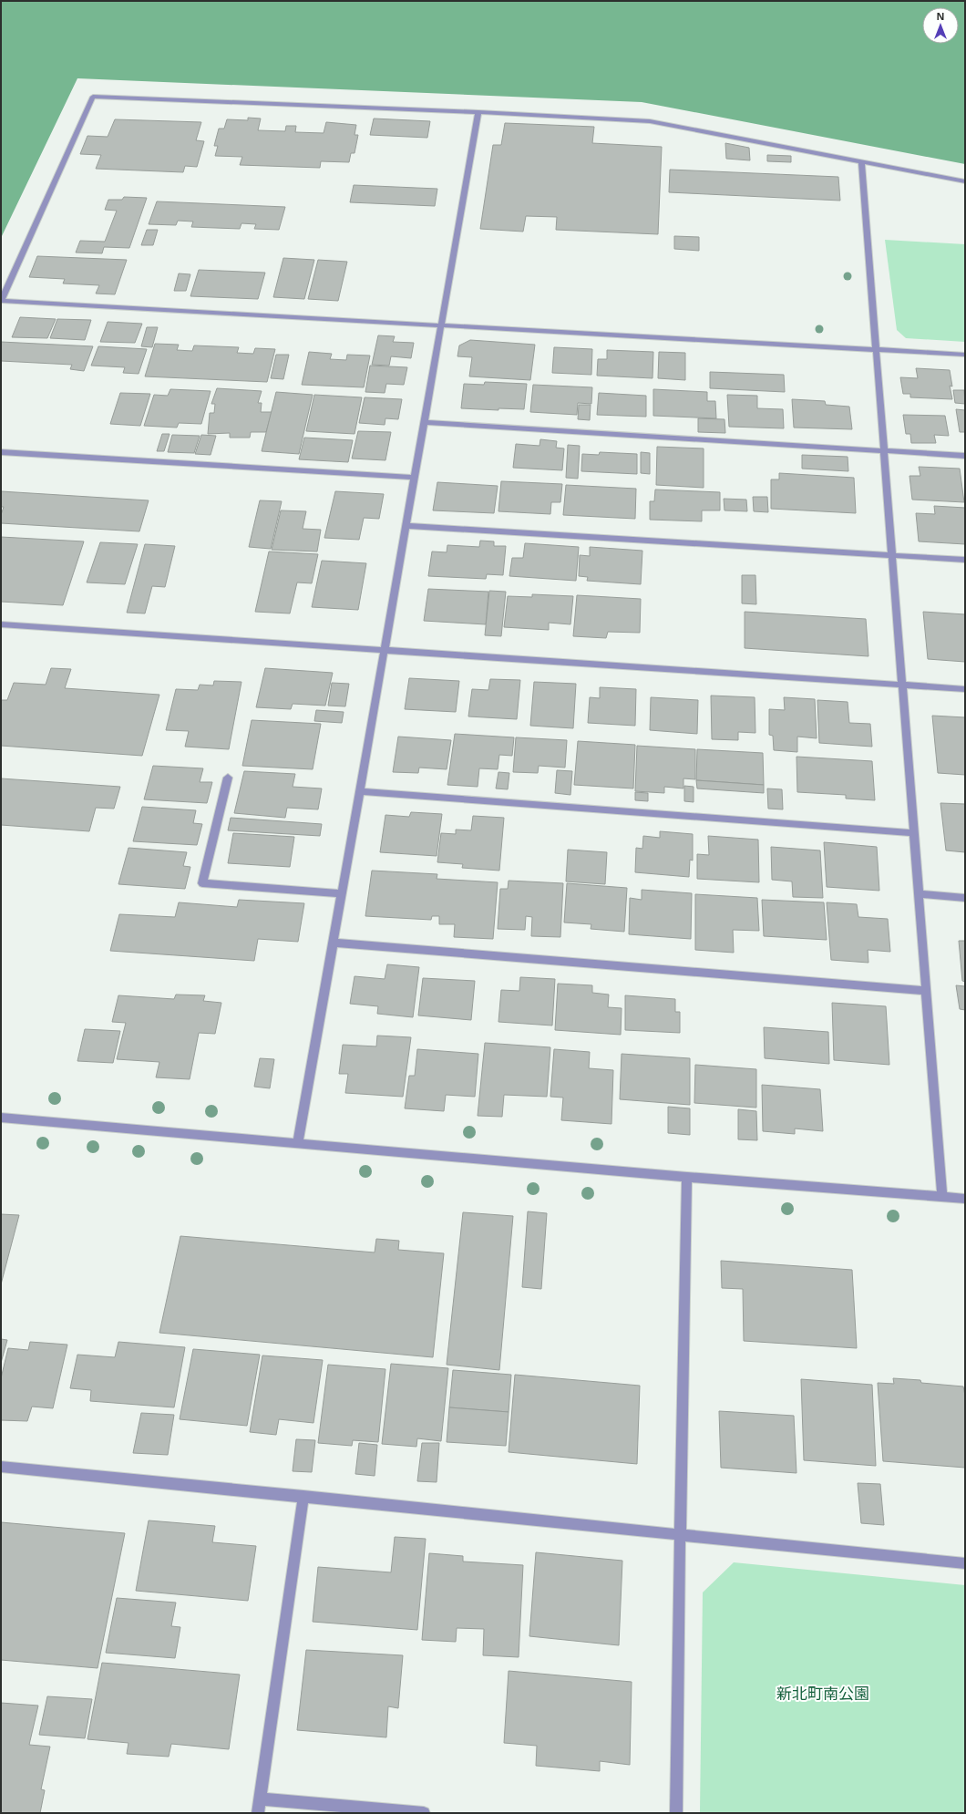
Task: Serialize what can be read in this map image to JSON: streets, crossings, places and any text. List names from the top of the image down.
{
  "parks": ["新北町南公園"],
  "north": "top"
}
